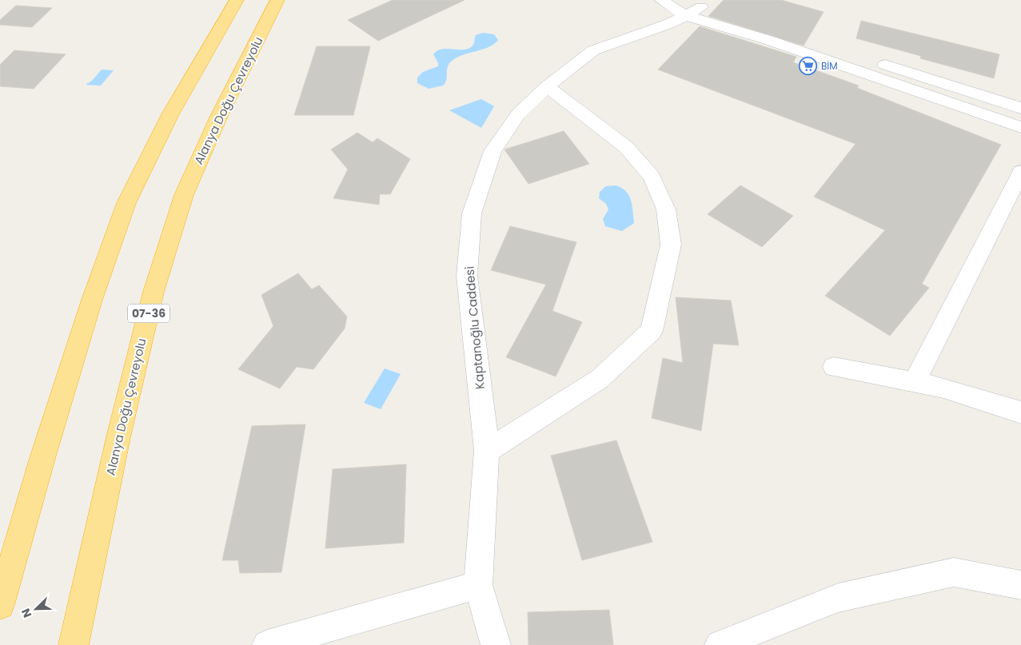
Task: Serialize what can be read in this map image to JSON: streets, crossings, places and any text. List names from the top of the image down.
{
  "streets": {
    "highway": ["Alanya Doğu Çevreyolu", "07-36"],
    "street": ["Kaptanoğlu Caddesi"]
  },
  "places": {
    "supermarket": ["BİM"]
  },
  "north": "bottom left"
}
